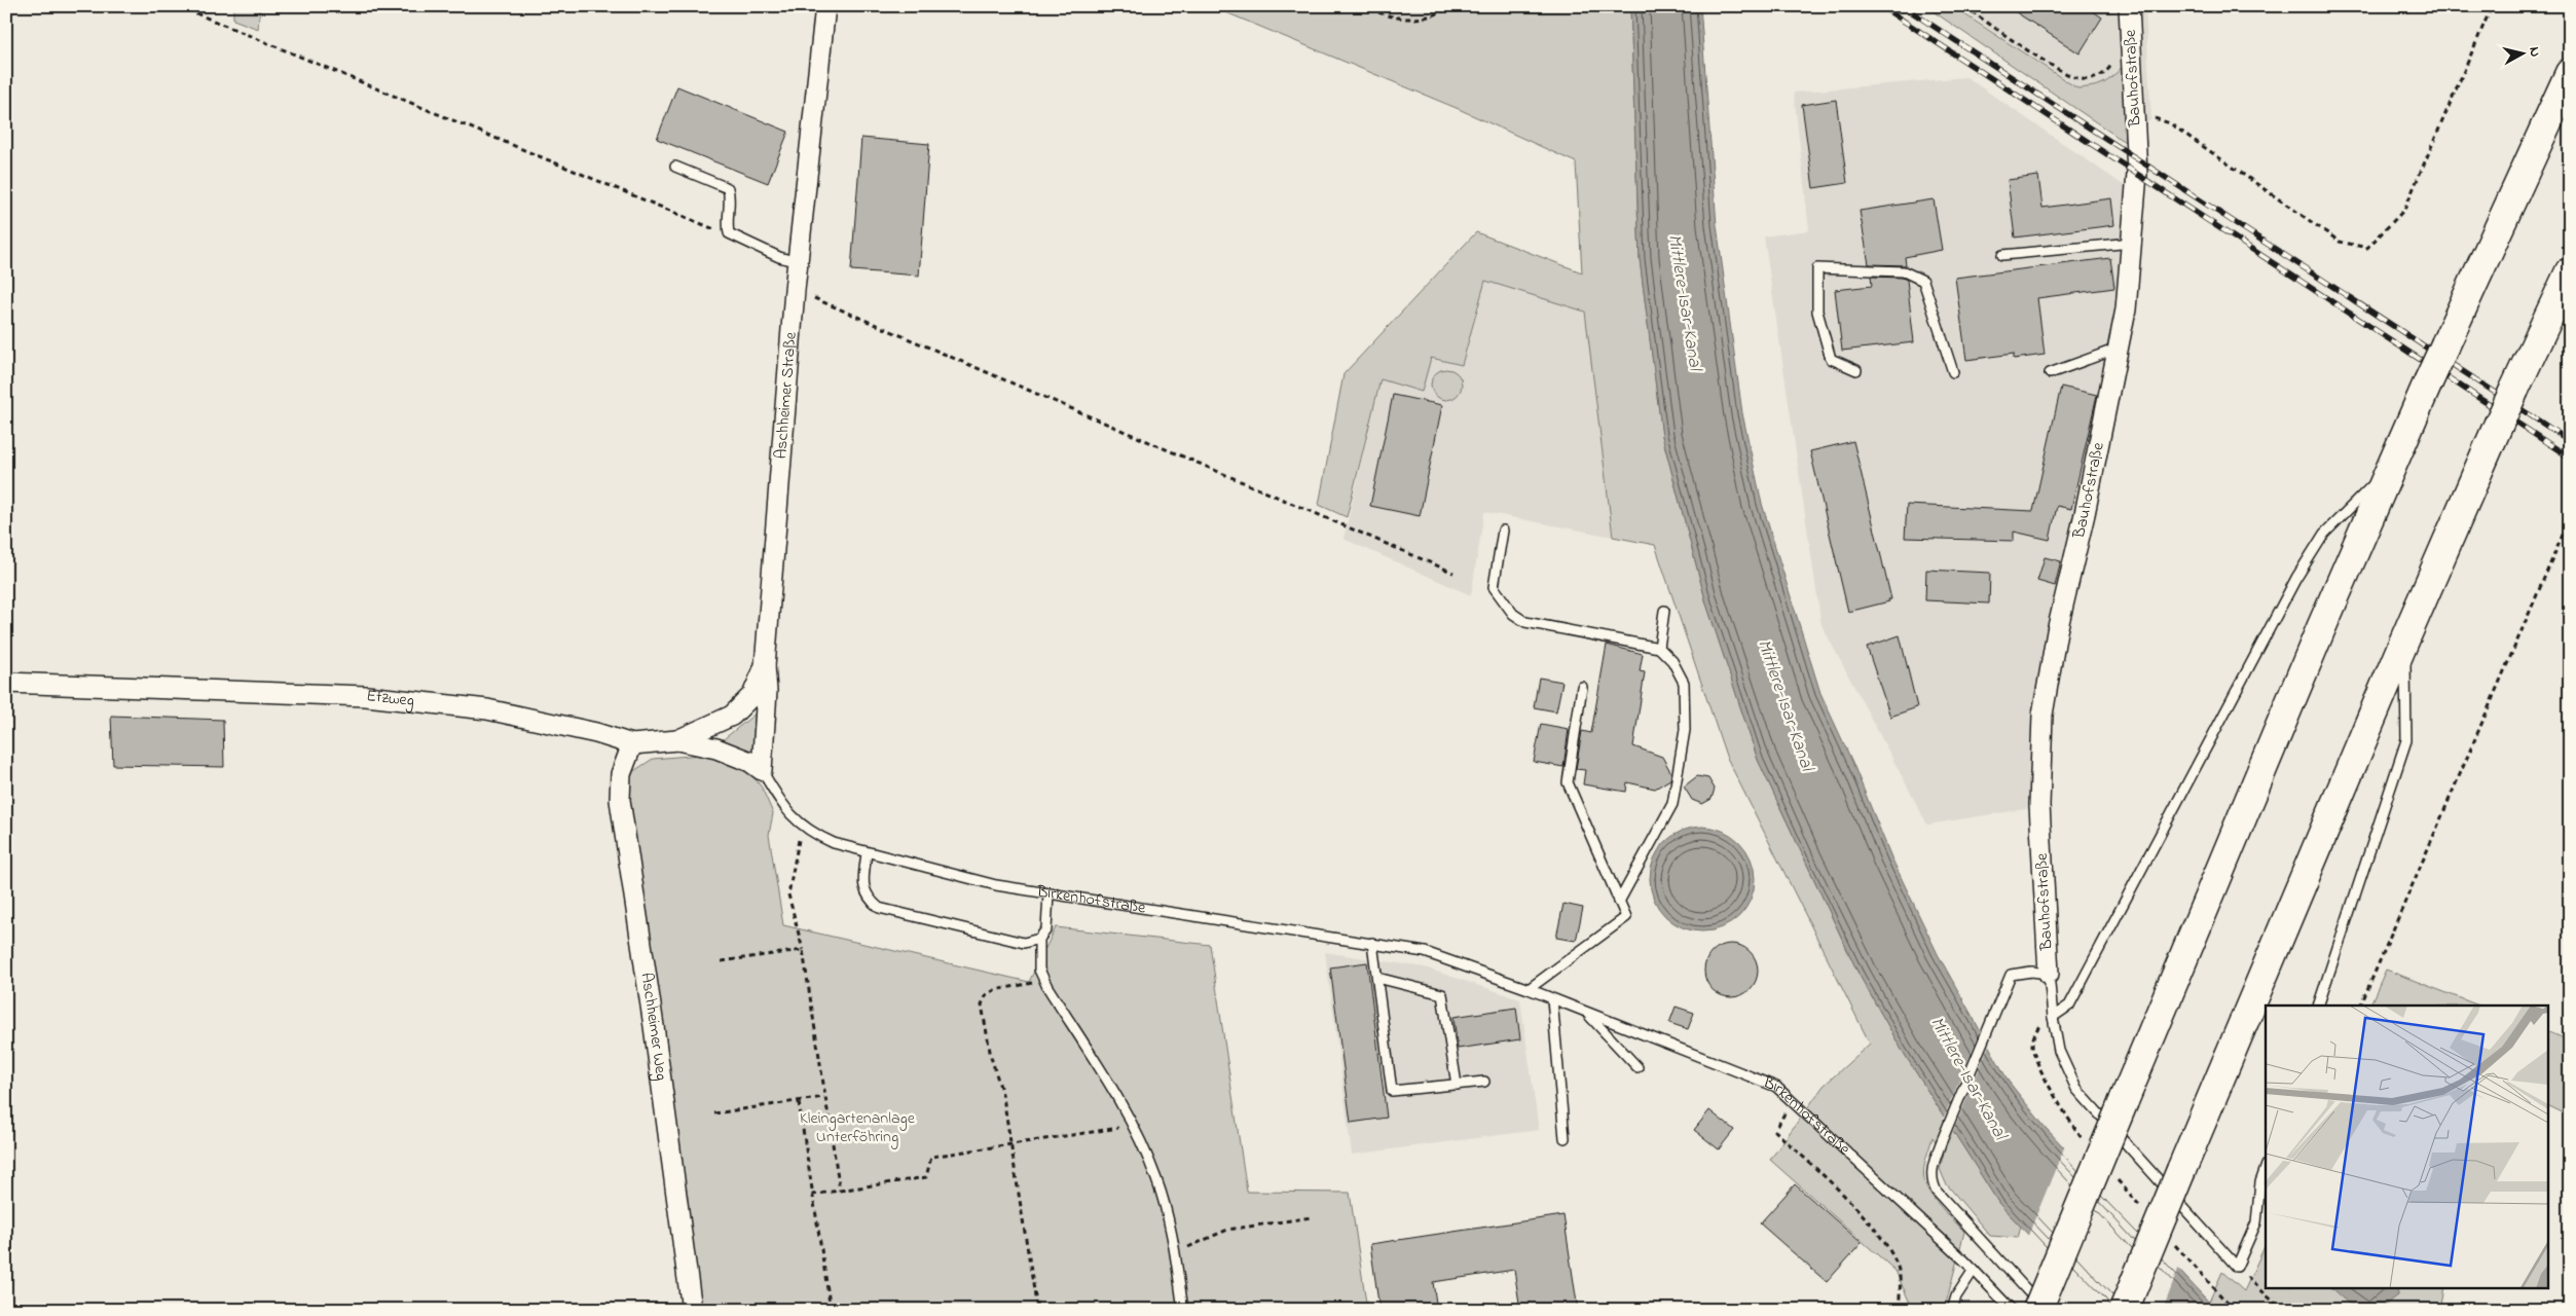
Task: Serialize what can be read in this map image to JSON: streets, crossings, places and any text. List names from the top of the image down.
{
  "streets": {
    "street": [
      "Bauhofstraße",
      "Aschheimer Straße",
      "Etzweg",
      "Aschheimer Weg"
    ],
    "lane": ["Birkenhofstraße"]
  },
  "crossings": [
    ["Aschheimer Straße", "Etzweg"],
    ["Etzweg", "Birkenhofstraße"],
    ["Etzweg", "Aschheimer Weg"]
  ],
  "water": ["Mittlere-Isar-Kanal"],
  "parks": ["Kleingartenanlage Unterföhring"],
  "north": "right"
}
